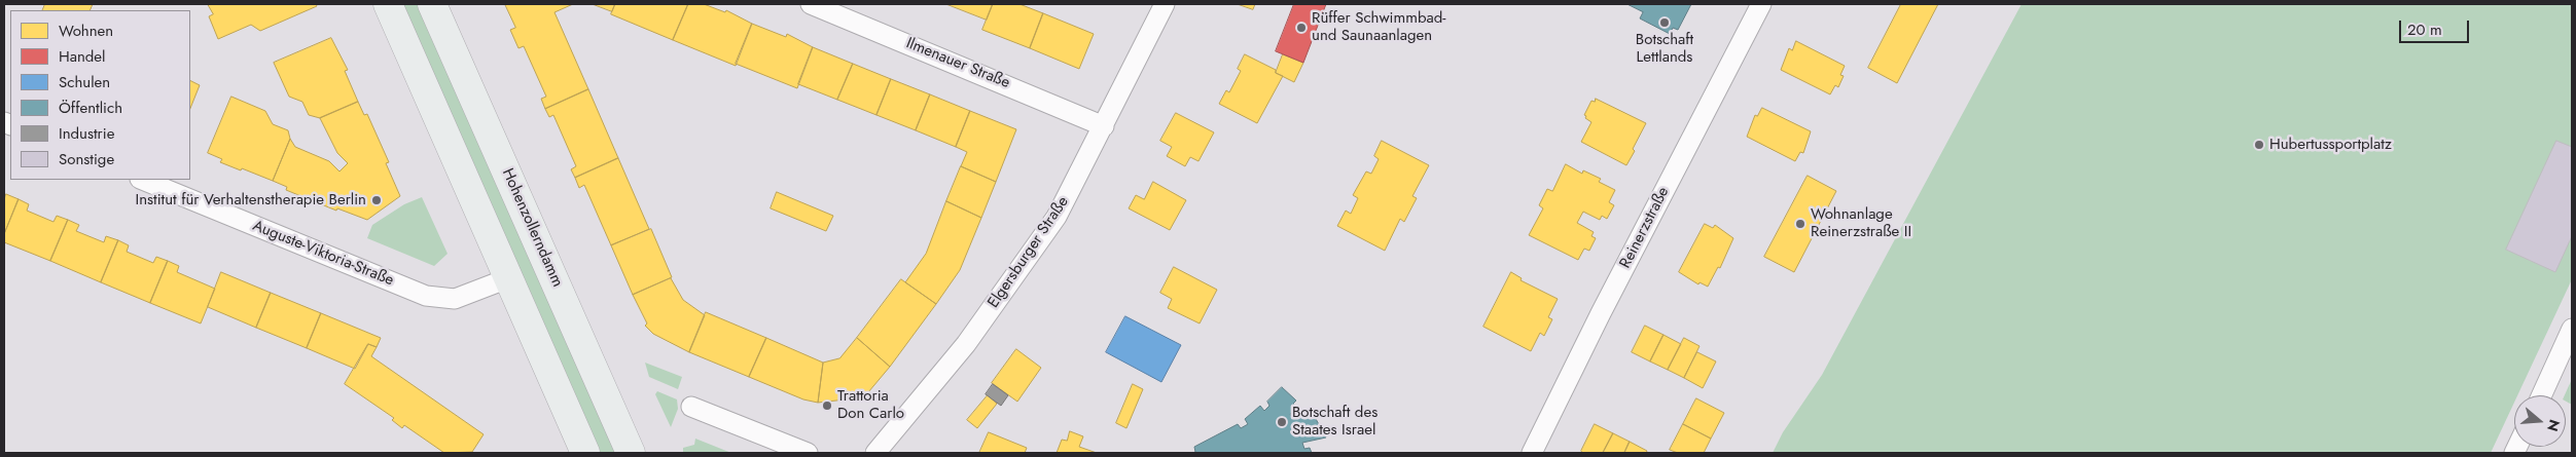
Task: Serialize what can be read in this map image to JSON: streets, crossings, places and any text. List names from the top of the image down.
{
  "streets": {
    "main road": ["Hohenzollerndamm"],
    "street": [
      "Ilmenauer Straße",
      "Reinerzstraße",
      "Elgersburger Straße",
      "Auguste-Viktoria-Straße"
    ]
  },
  "crossings": [
    ["Ilmenauer Straße", "Elgersburger Straße"]
  ],
  "places": [
    "Botschaft Lettlands",
    "Rüffer Schwimmbad- und Saunaanlagen",
    "Hubertussportplatz",
    "Institut für Verhaltenstherapie Berlin",
    "Wohnanlage Reinerzstraße II",
    "Trattoria Don Carlo",
    "Botschaft des Staates Israel"
  ],
  "legend": [
    "Wohnen",
    "Handel",
    "Schulen",
    "Öffentlich",
    "Industrie",
    "Sonstige"
  ],
  "scale_bar": "20 m",
  "north": "right"
}
